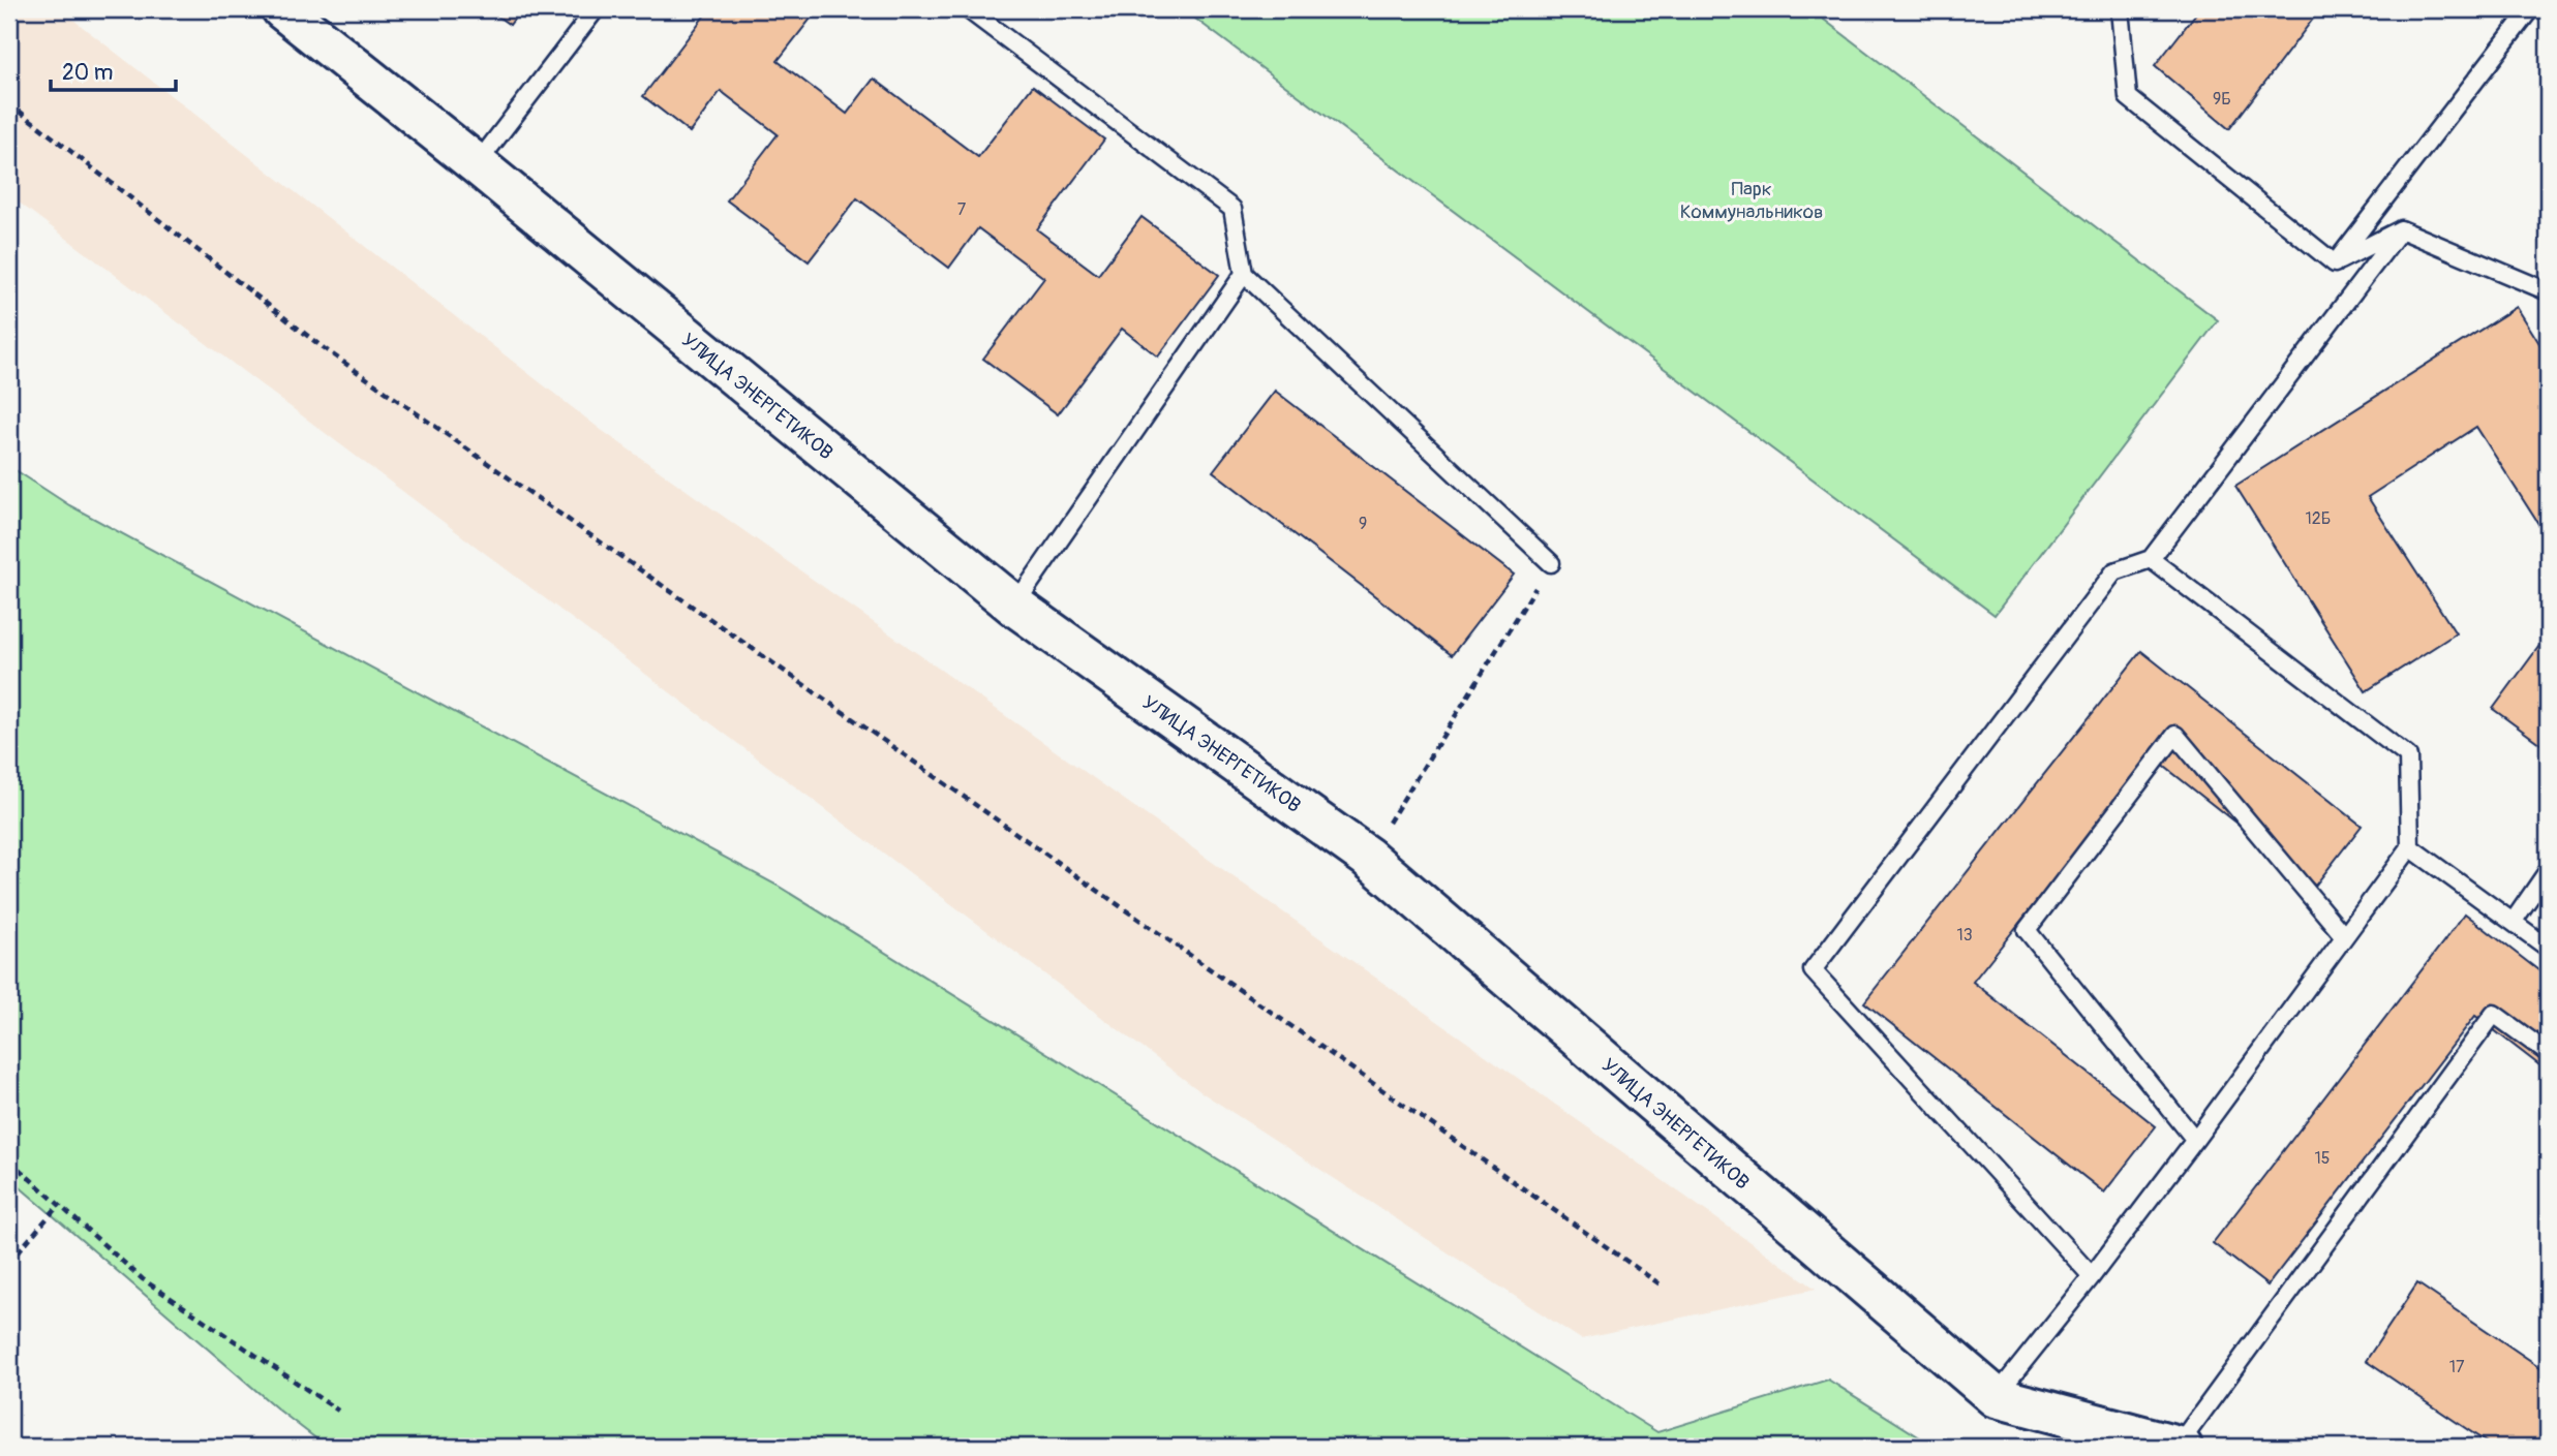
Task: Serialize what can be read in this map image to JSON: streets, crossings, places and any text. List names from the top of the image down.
{
  "streets": {
    "street": ["УЛИЦА ЭНЕРГЕТИКОВ"]
  },
  "parks": ["Парк Коммунальников"],
  "house_numbers": [
    "9Б",
    "7",
    "12Б",
    "9",
    "13",
    "15",
    "17"
  ],
  "scale_bar": "20 m"
}
